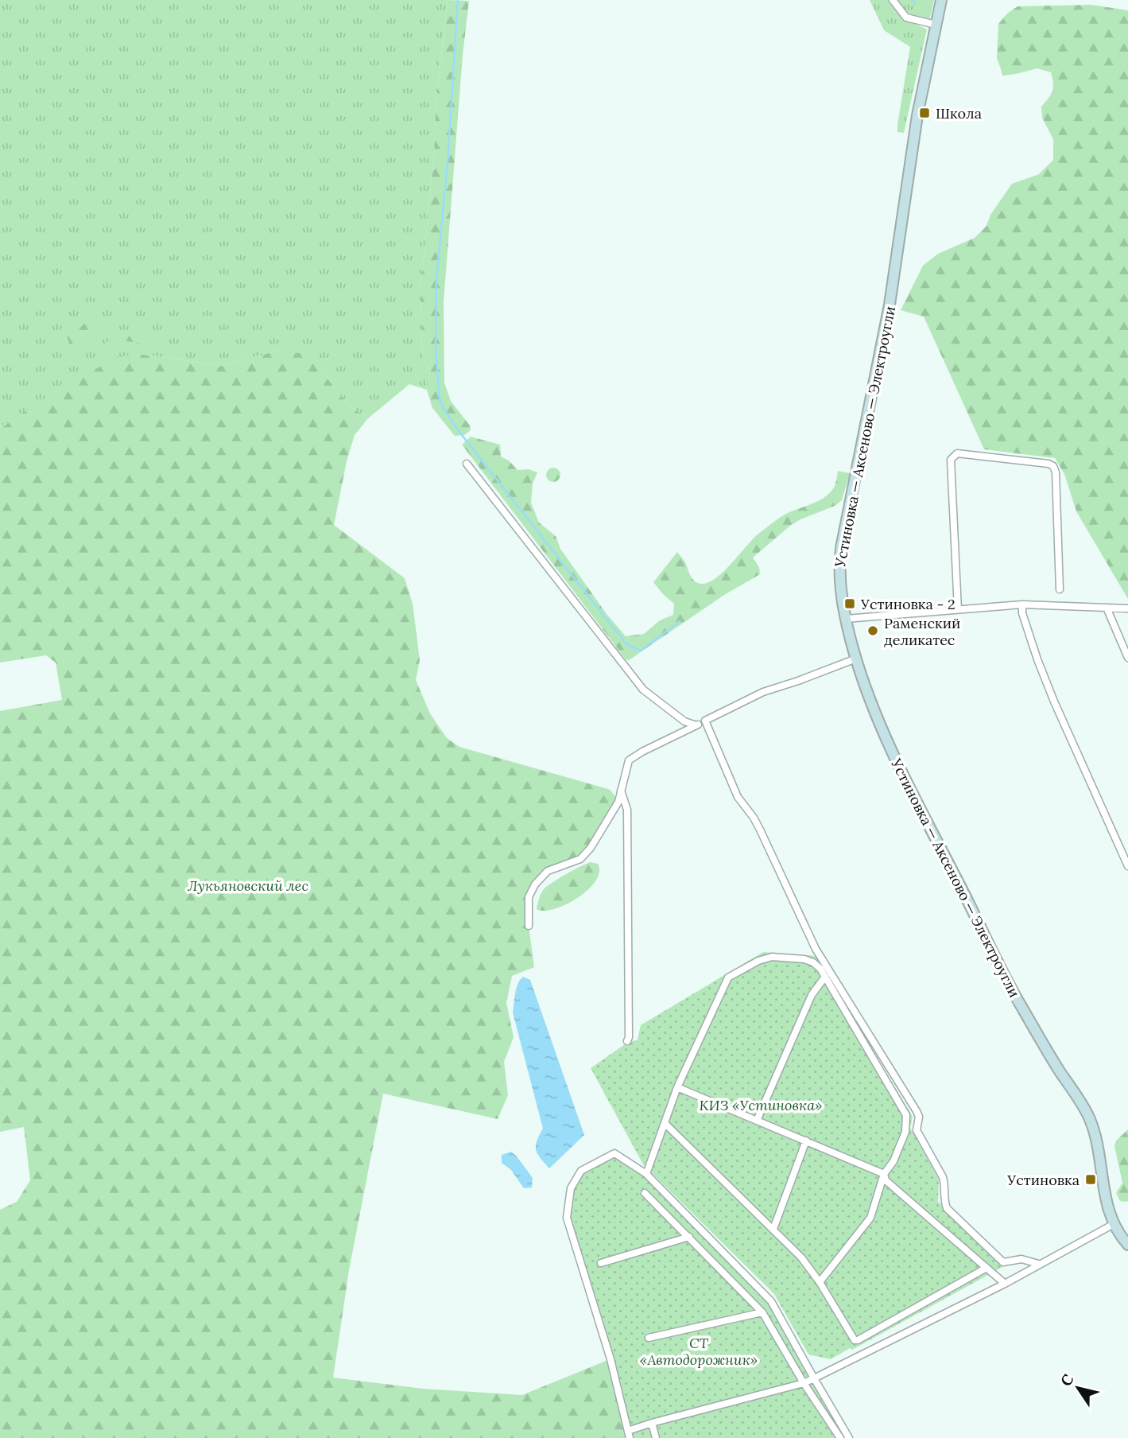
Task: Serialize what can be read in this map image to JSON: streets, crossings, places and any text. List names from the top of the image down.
{
  "streets": {
    "main road": ["Устиновка — Аксеново — Электроугли"]
  },
  "parks": ["Лукьяновский лес", "КИЗ «Устиновка»", "СТ «Автодорожник»"],
  "places": {
    "transit": ["Школа", "Устиновка - 2", "Устиновка"],
    "other": ["Раменский деликатес"]
  },
  "north": "top left"
}
